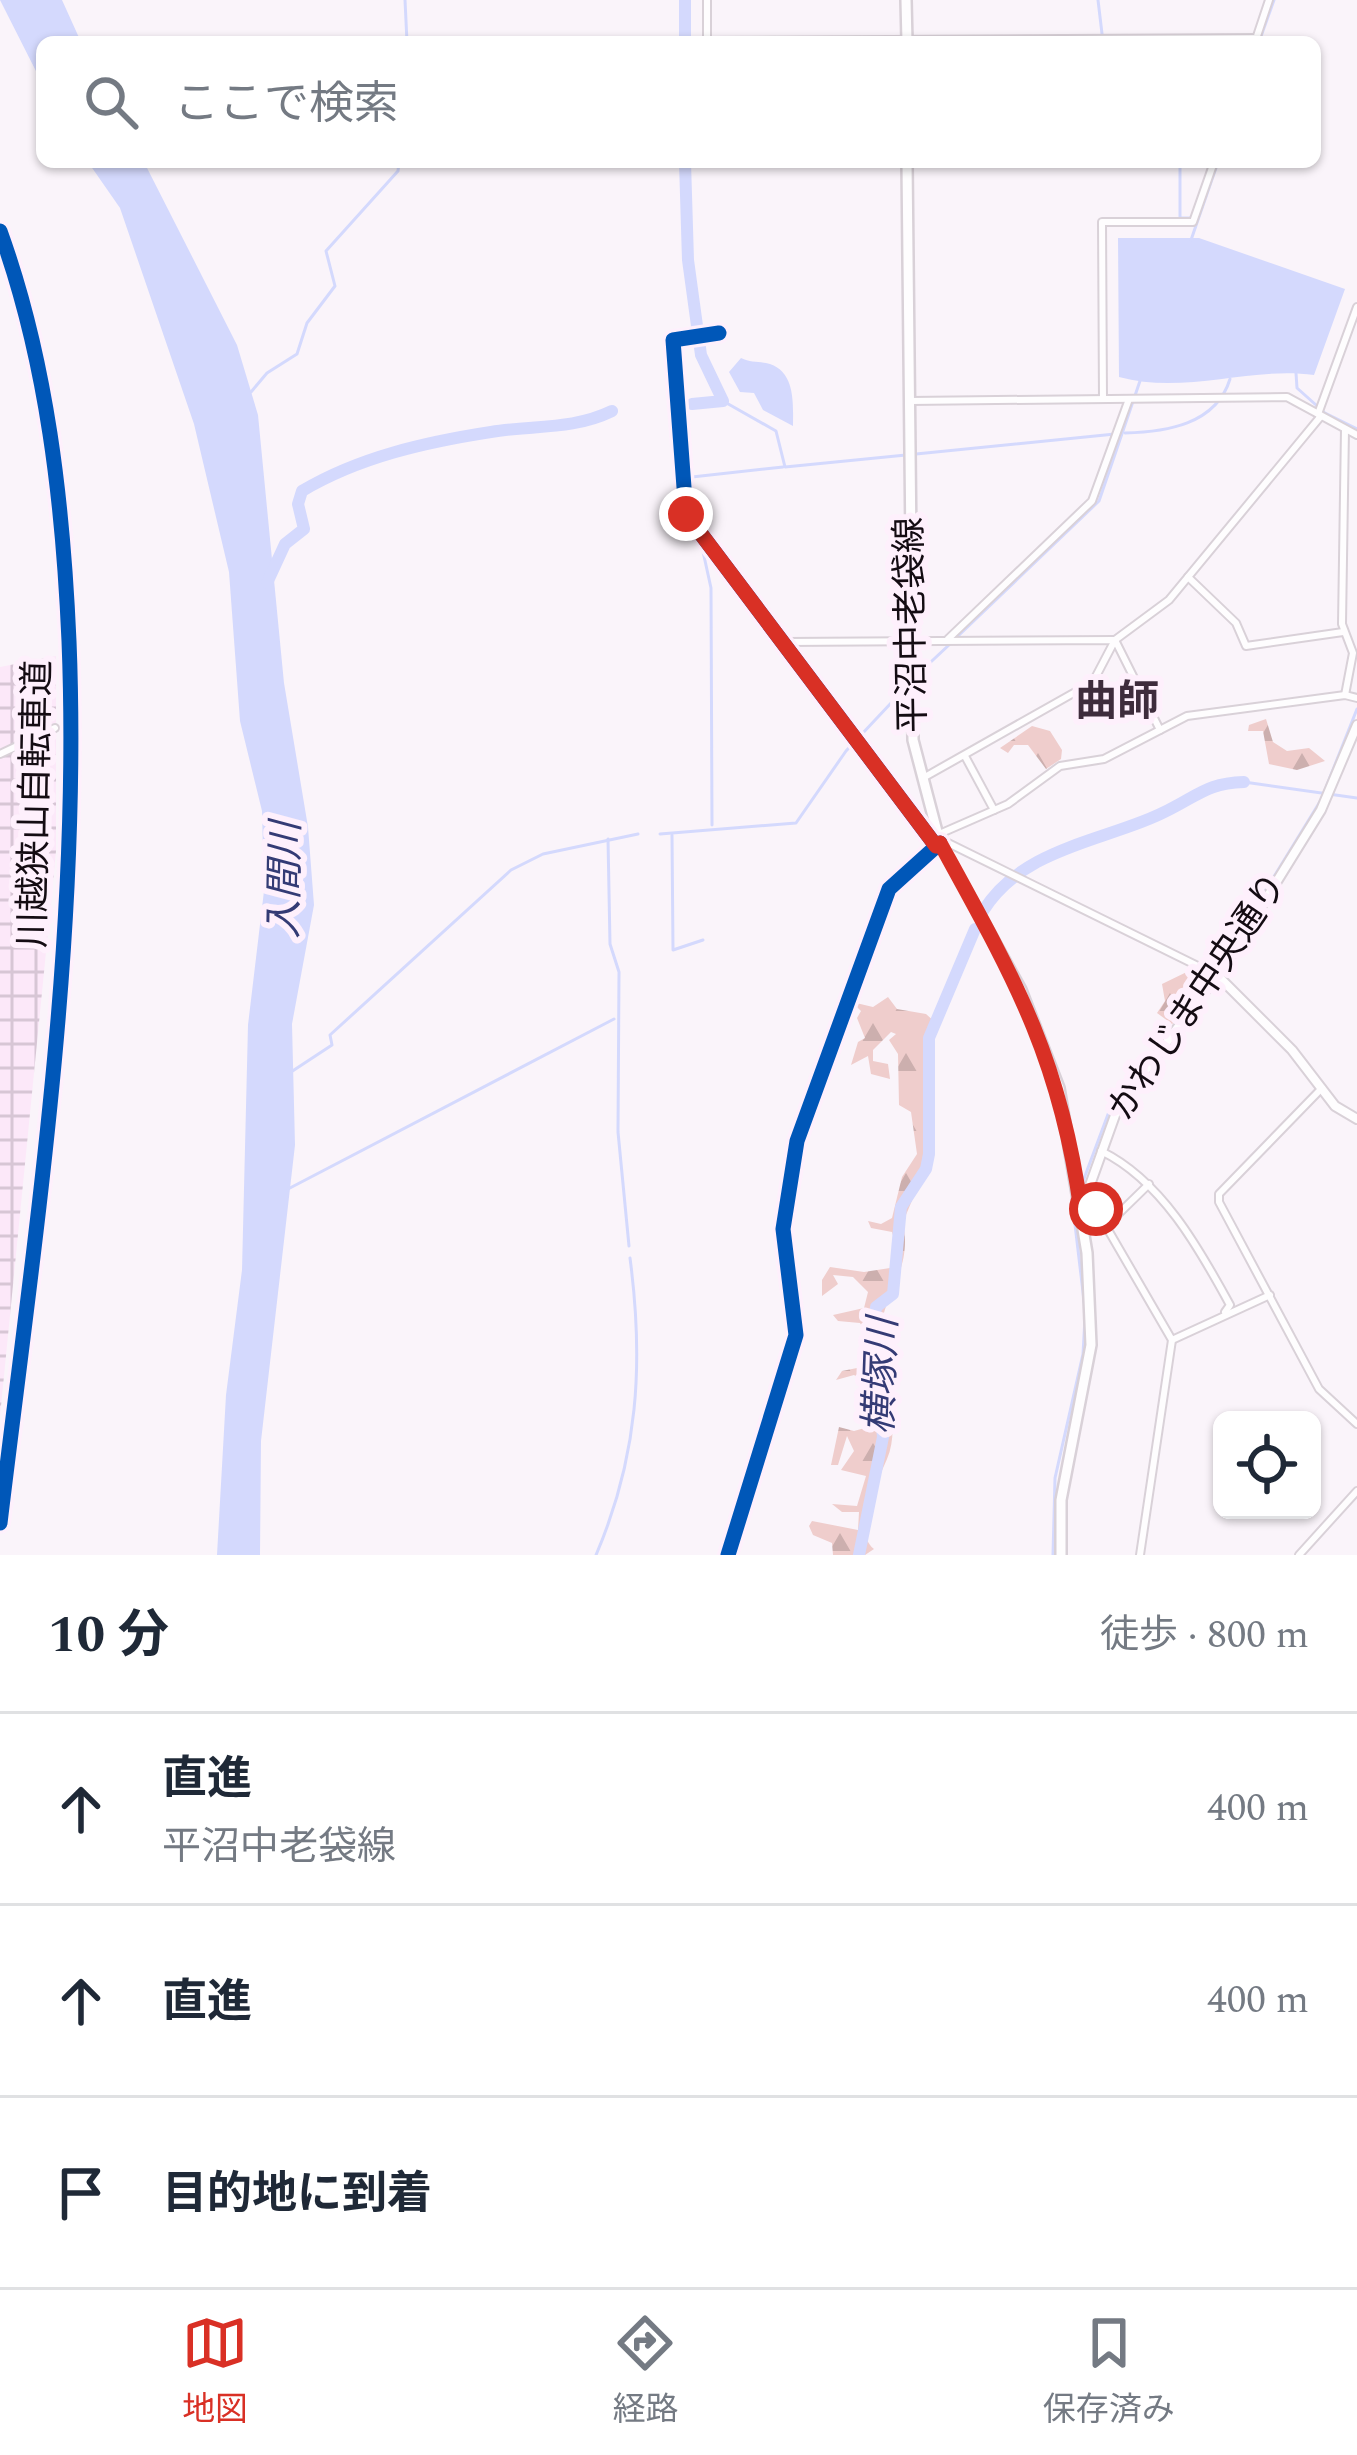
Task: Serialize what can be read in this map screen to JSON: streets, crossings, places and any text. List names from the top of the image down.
{
  "streets": {
    "main road": ["平沼中老袋線"],
    "street": ["かわじま中央通り"],
    "cycle path": ["川越狭山自転車道"]
  },
  "crossings": [
    ["平沼中老袋線", "かわじま中央通り"]
  ],
  "districts": ["曲師"],
  "water": ["入間川", "横塚川"],
  "page": {
    "search": "ここで検索",
    "heading": ["10 分", "徒歩 · 800 m"],
    "list": [
      ["直進", "平沼中老袋線", "400 m"],
      ["直進", "400 m"],
      "目的地に到着"
    ],
    "nav": ["地図", "経路", "保存済み"]
  }
}
